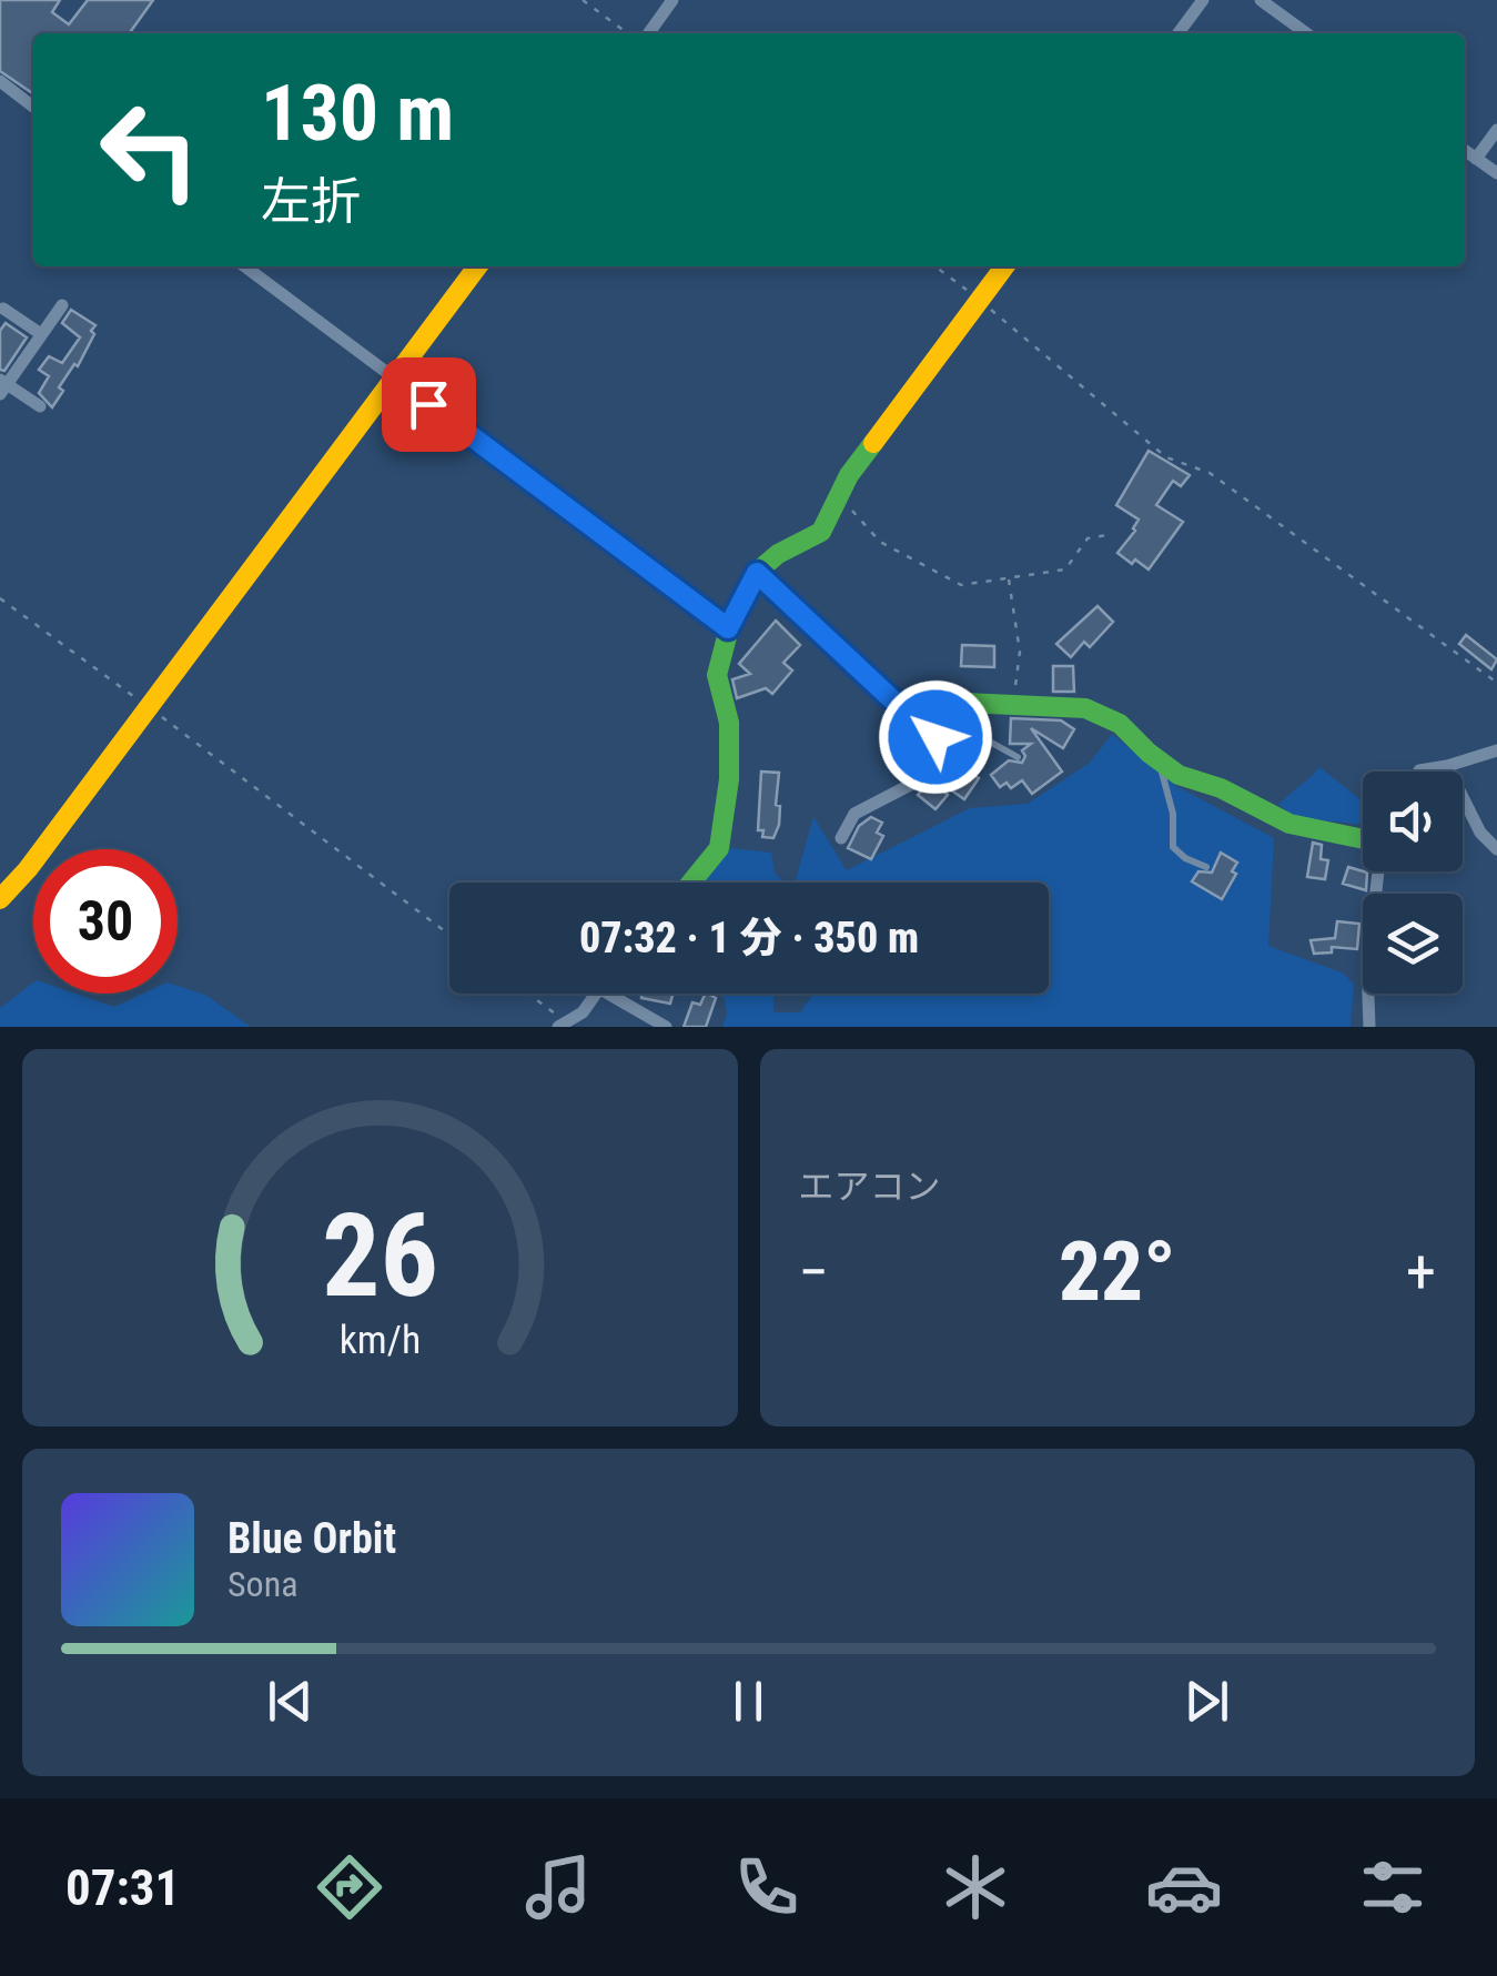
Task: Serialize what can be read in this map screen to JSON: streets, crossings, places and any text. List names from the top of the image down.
{
  "page": {
    "turn": ["130 m", "左折"],
    "limit": "30",
    "trip": "07:32 · 1 分 · 350 m",
    "tile": "エアコン",
    "heat": ["−", "22°", "+"],
    "song": ["Blue Orbit", "Sona"],
    "tabs": "07:31",
    "gauge": ["26", "km/h"]
  }
}
